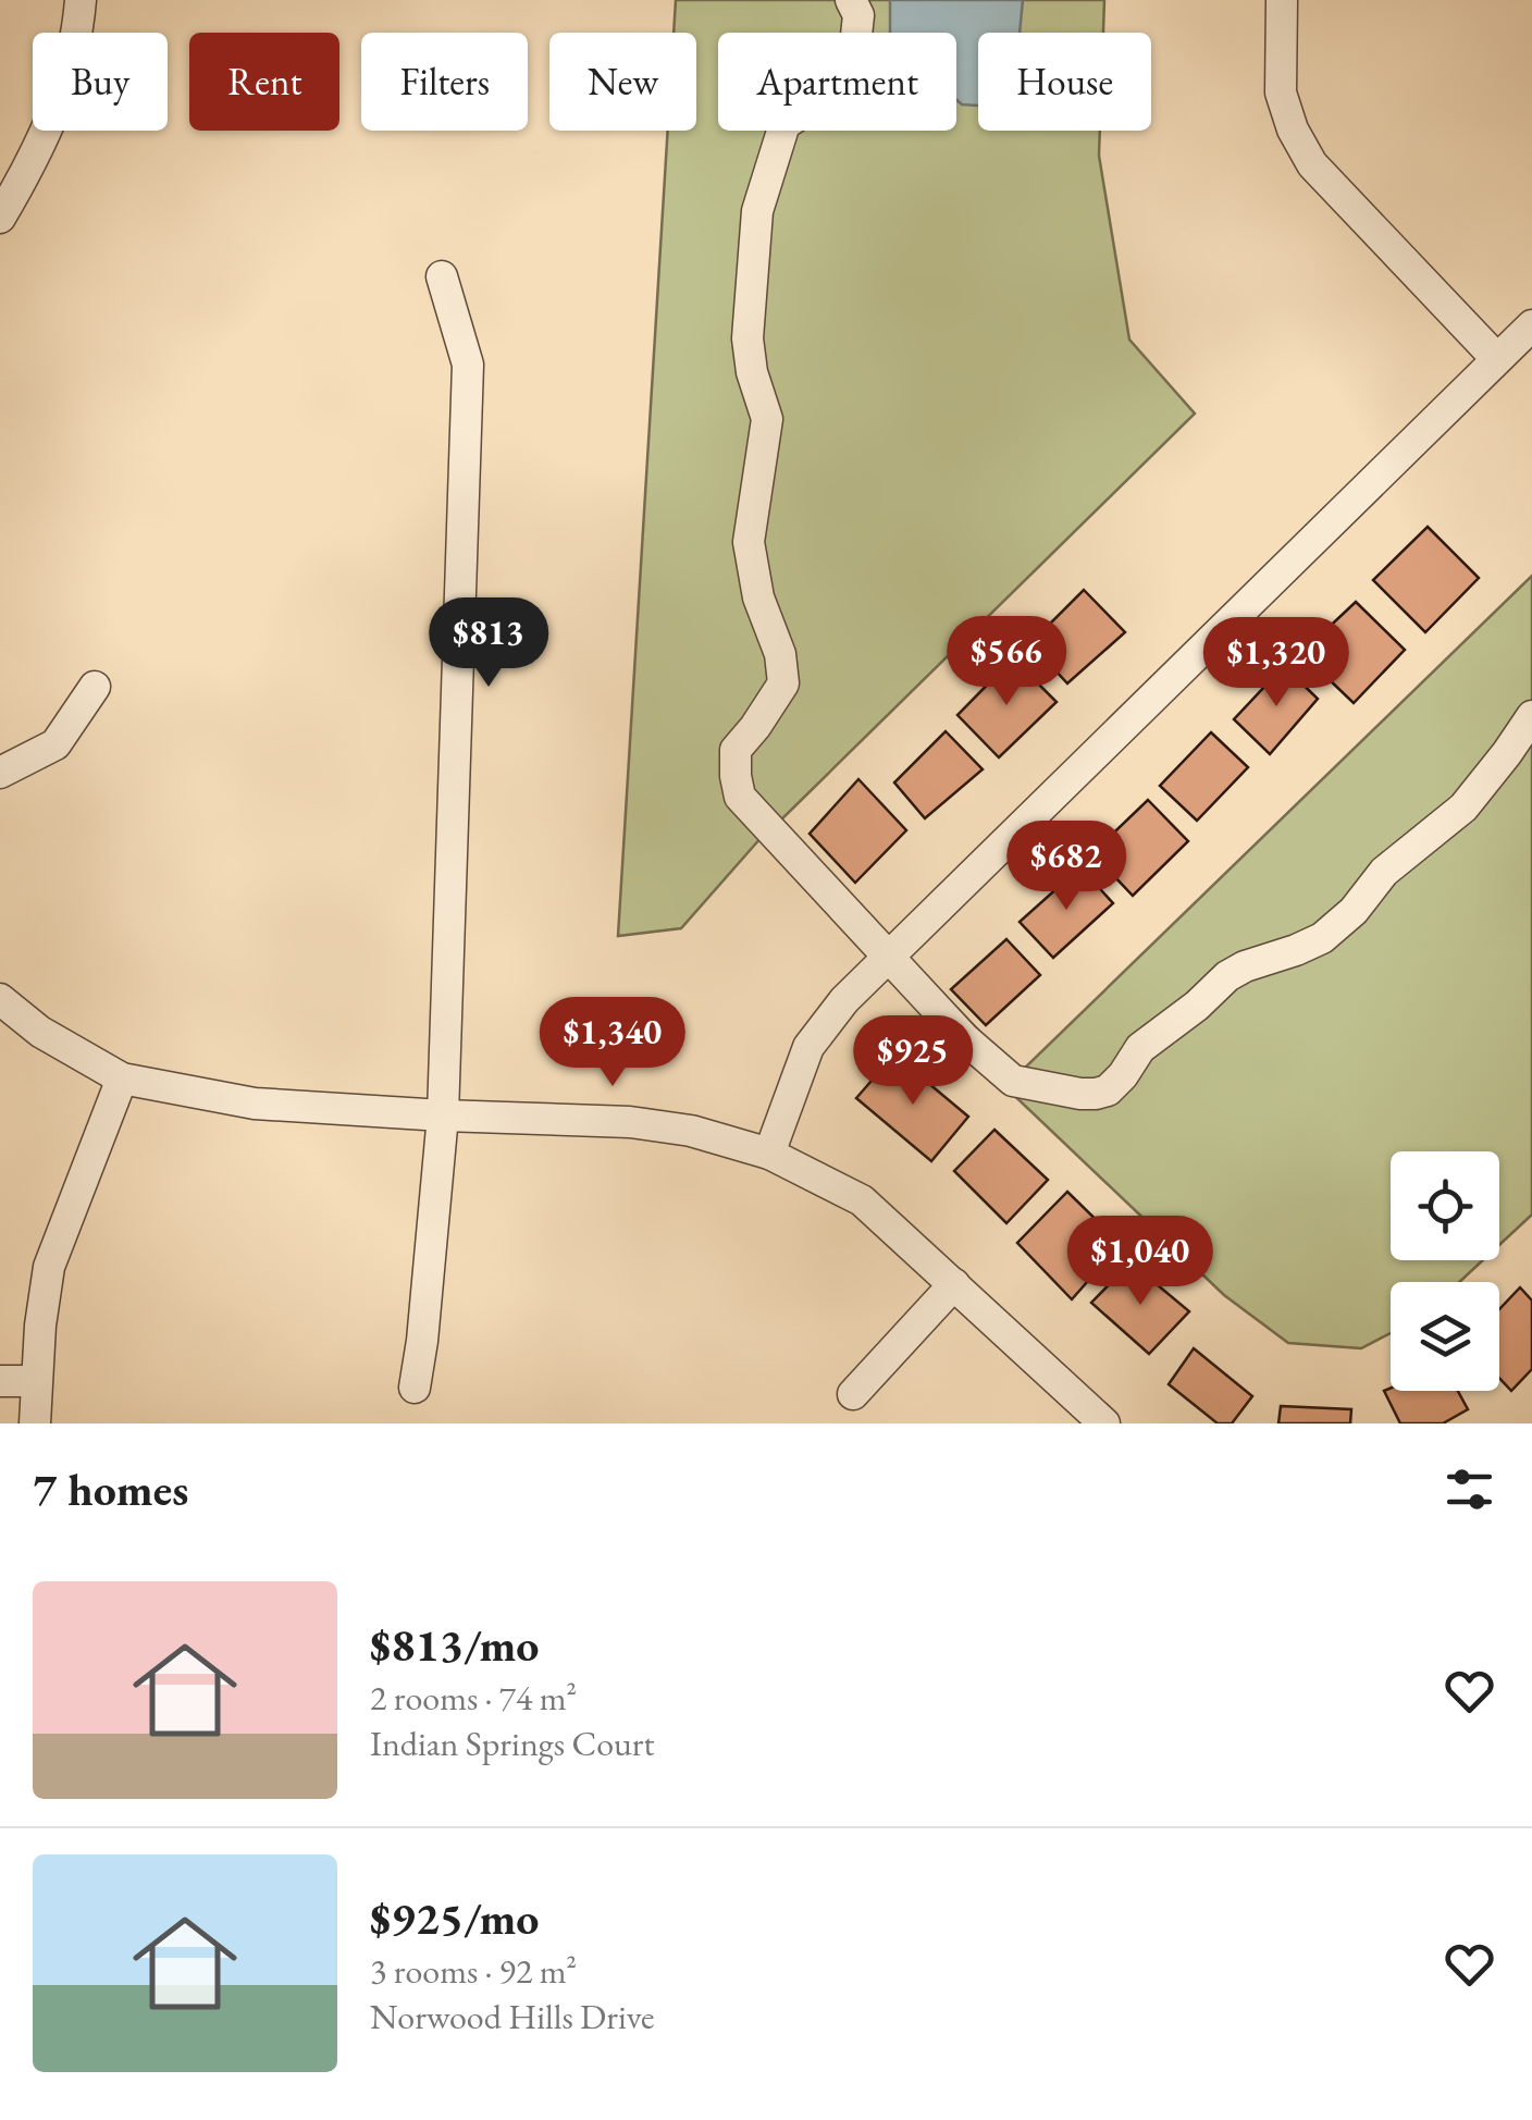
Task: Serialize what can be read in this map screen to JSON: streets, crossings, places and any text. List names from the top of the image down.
{
  "page": {
    "chip": [
      "Buy",
      "Rent",
      "Filters",
      "New",
      "Apartment",
      "House"
    ],
    "price": [
      "$813",
      "$566",
      "$1,320",
      "$682",
      "$1,340",
      "$925",
      "$1,040"
    ],
    "heading": "7 homes",
    "list": [
      {
        "name": "$813/mo",
        "note": "2 rooms · 74 m² · Indian Springs Court"
      },
      {
        "name": "$925/mo",
        "note": "3 rooms · 92 m² · Norwood Hills Drive"
      }
    ]
  }
}
